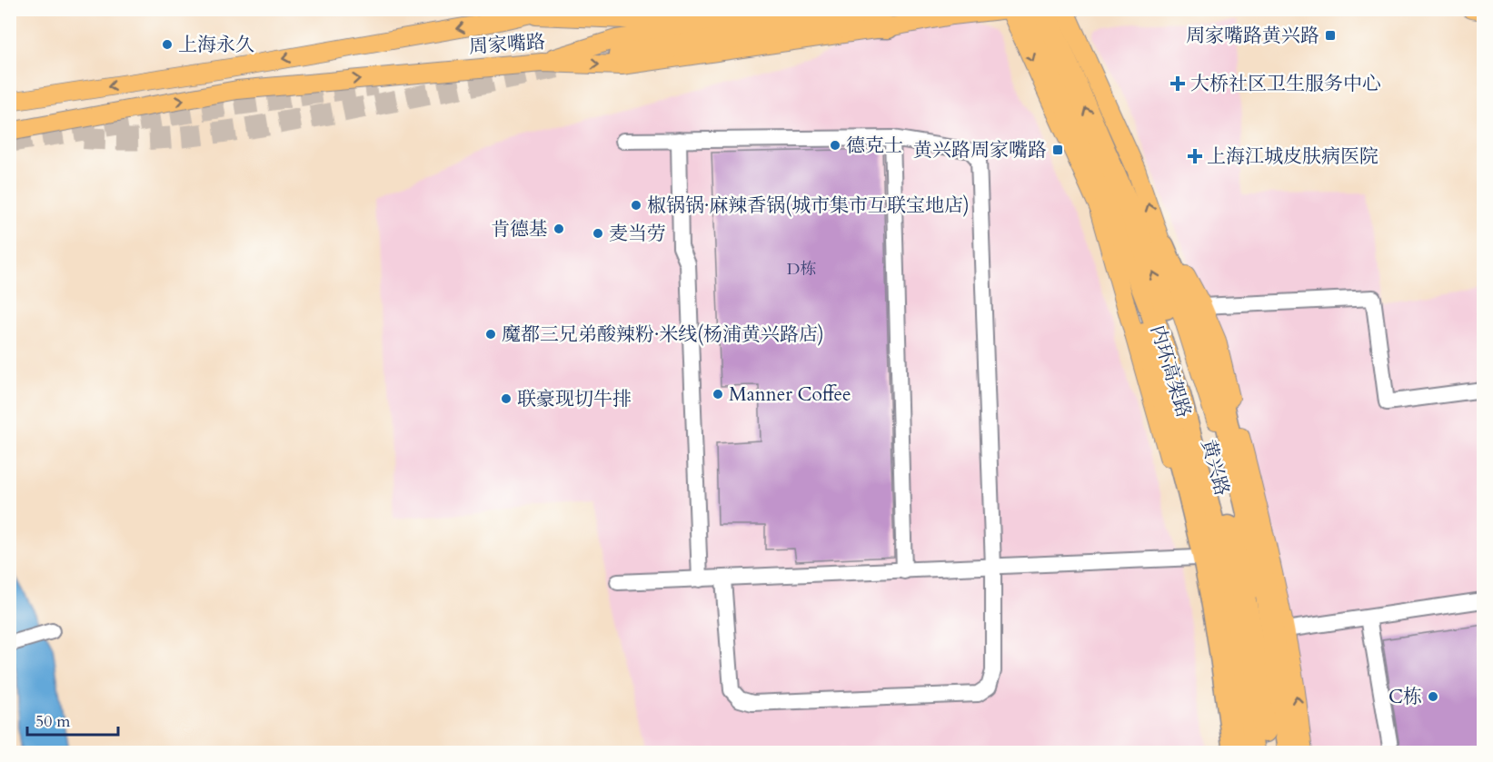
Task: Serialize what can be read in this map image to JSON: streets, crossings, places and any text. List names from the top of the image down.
{
  "streets": {
    "highway": ["内环高架路"],
    "main road": ["周家嘴路", "黄兴路"]
  },
  "crossings": [
    ["周家嘴路", "黄兴路"]
  ],
  "places": {
    "transit": ["周家嘴路黄兴路", "黄兴路周家嘴路"],
    "other": [
      "上海永久",
      "德克士",
      "椒锅锅·麻辣香锅(城市集市互联宝地店)",
      "肯德基",
      "麦当劳",
      "魔都三兄弟酸辣粉·米线(杨浦黄兴路店)",
      "Manner Coffee",
      "联豪现切牛排",
      "C栋"
    ],
    "health": ["大桥社区卫生服务中心", "上海江城皮肤病医院"]
  },
  "house_numbers": ["D栋"],
  "scale_bar": "50 m"
}
